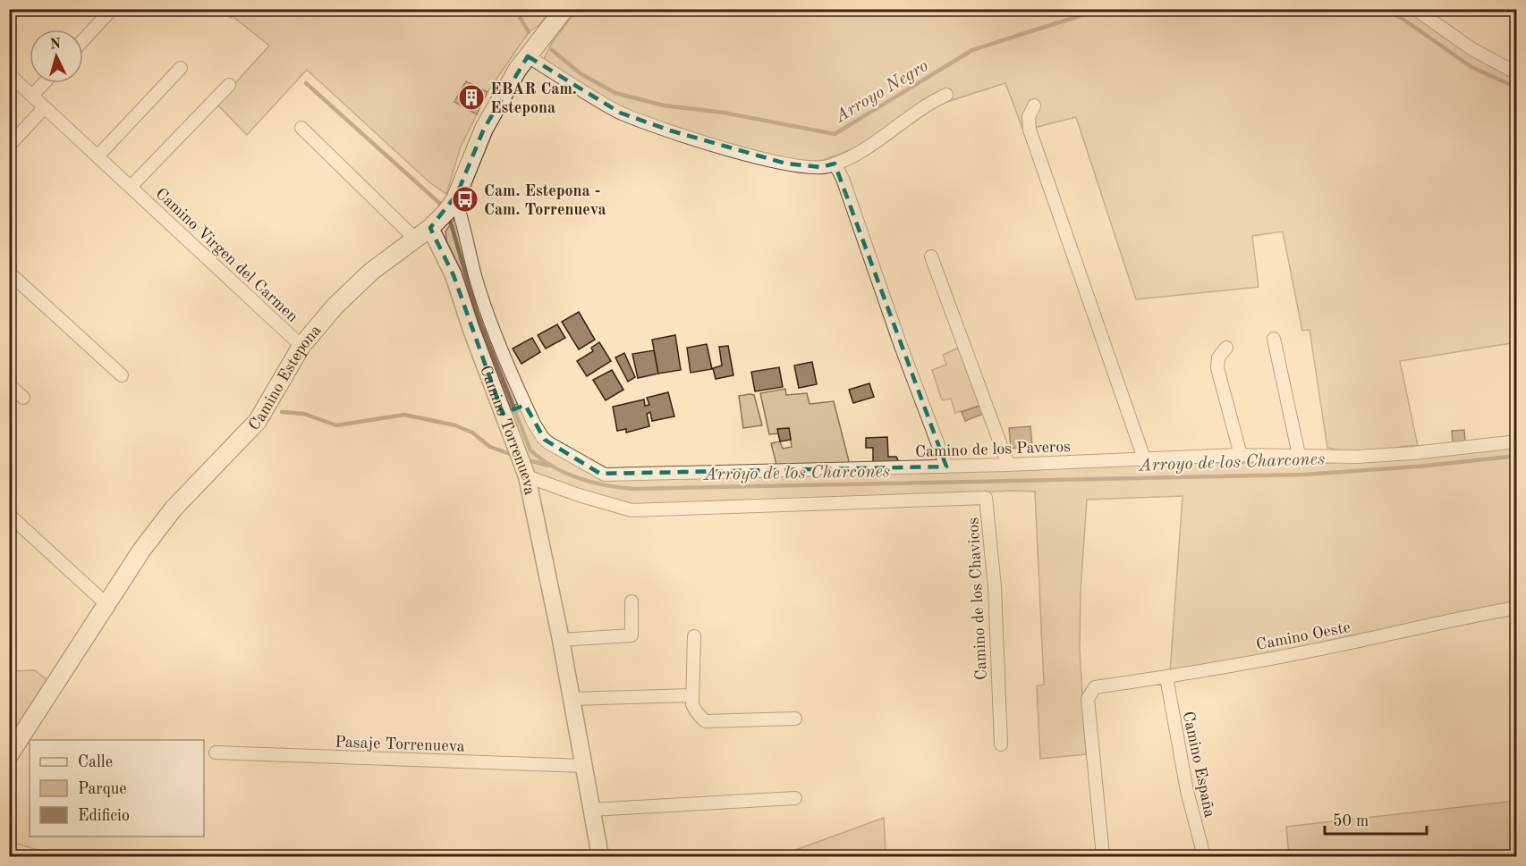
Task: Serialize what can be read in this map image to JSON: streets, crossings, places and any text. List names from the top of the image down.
{
  "streets": {
    "main road": ["Camino Estepona"],
    "street": [
      "Camino Virgen del Carmen",
      "Camino Torrenueva",
      "Camino de los Paveros",
      "Camino de los Chavicos",
      "Camino Oeste",
      "Pasaje Torrenueva",
      "Camino España"
    ]
  },
  "crossings": [
    ["Camino Virgen del Carmen", "Camino Estepona"],
    ["Camino Estepona", "Camino Torrenueva"],
    ["Camino Estepona", "Camino de los Paveros"],
    ["Camino Torrenueva", "Camino de los Paveros"],
    ["Camino Torrenueva", "Camino de los Chavicos"],
    ["Camino Torrenueva", "Pasaje Torrenueva"],
    ["Camino Oeste", "Camino España"]
  ],
  "water": ["Arroyo Negro", "Arroyo de los Charcones"],
  "places": {
    "building": ["EBAR Cam. Estepona"],
    "bus stop": ["Cam. Estepona - Cam. Torrenueva"]
  },
  "legend": ["Calle", "Parque", "Edificio"],
  "scale_bar": "50 m",
  "north": "top"
}
